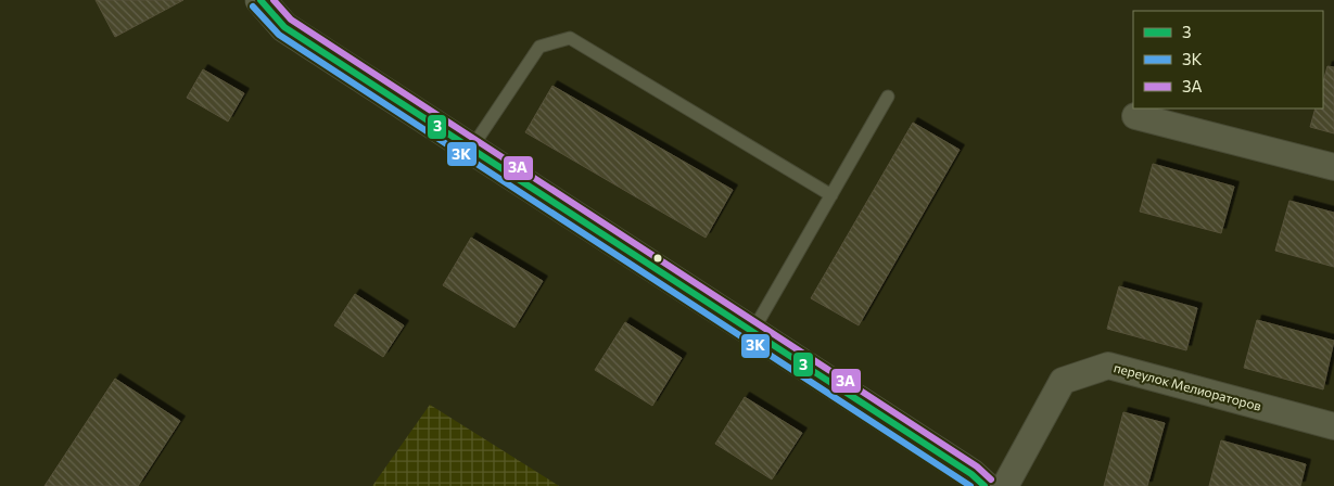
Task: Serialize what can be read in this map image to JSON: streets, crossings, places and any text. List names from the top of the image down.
{
  "streets": {
    "street": ["переулок Мелиораторов"]
  },
  "lines": ["transit line 3", "transit line 3А", "transit line 3К"],
  "legend": ["3", "3К", "3А"]
}
